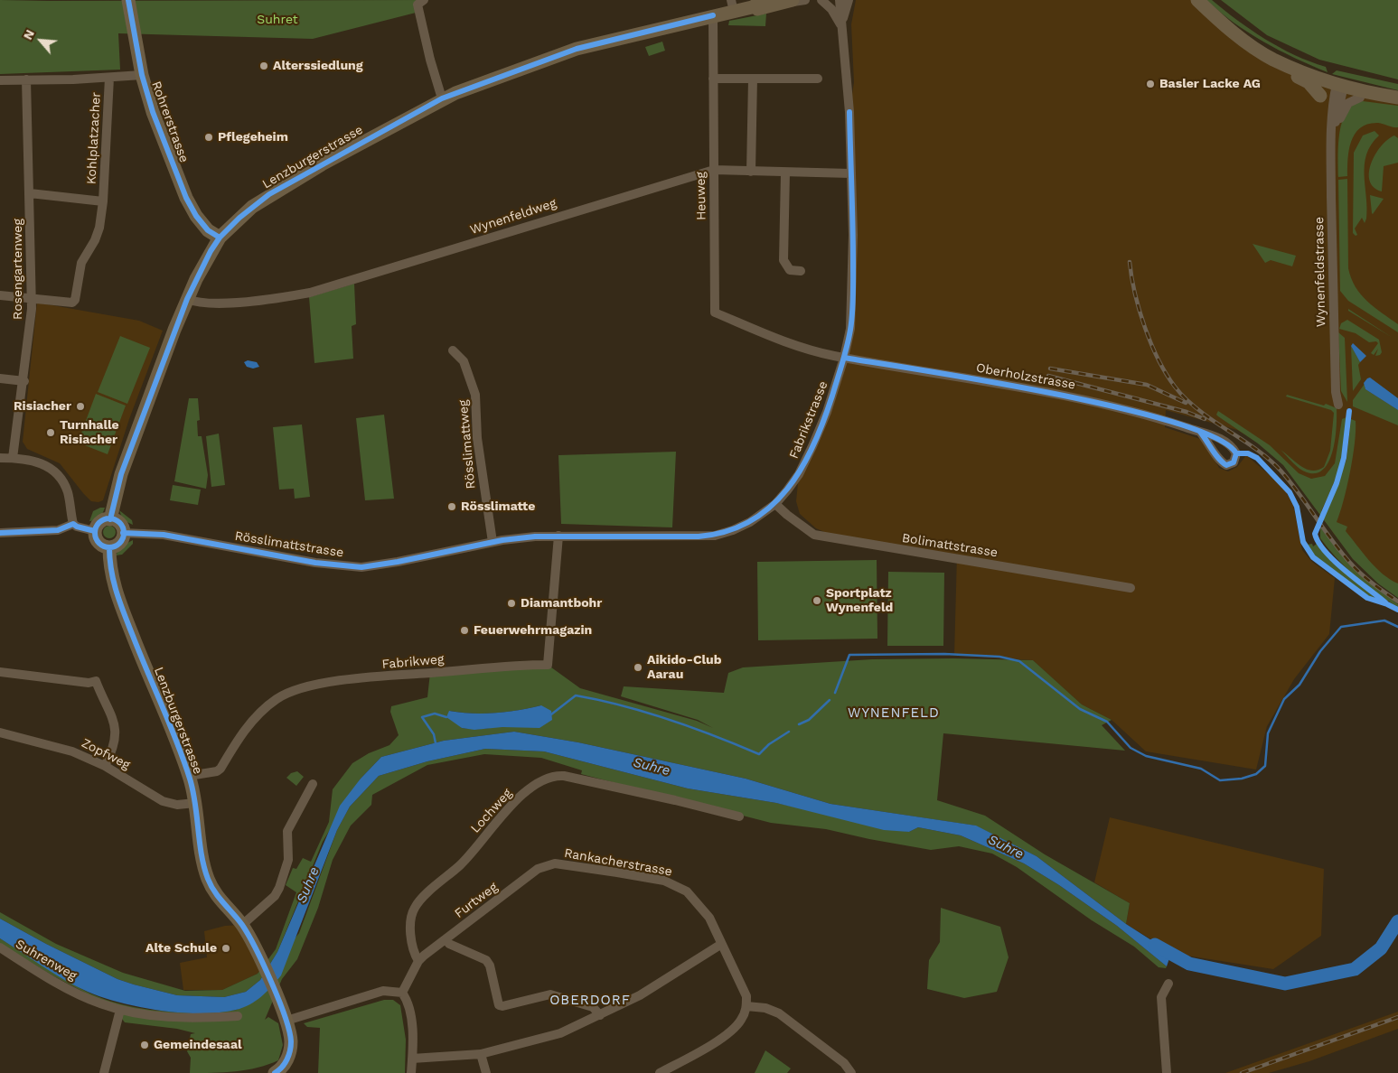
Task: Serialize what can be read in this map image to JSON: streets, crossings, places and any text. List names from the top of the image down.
{
  "streets": {
    "main road": ["Rohrerstrasse", "Lenzburgerstrasse"],
    "street": [
      "Kohlplatzacher",
      "Heuweg",
      "Wynenfeldweg",
      "Rosengartenweg",
      "Wynenfeldstrasse",
      "Oberholzstrasse",
      "Fabrikstrasse",
      "Rösslimattweg",
      "Rösslimattstrasse",
      "Bolimattstrasse",
      "Fabrikweg",
      "Zopfweg",
      "Lochweg",
      "Rankacherstrasse",
      "Furtweg",
      "Suhrenweg"
    ]
  },
  "crossings": [
    ["Rohrerstrasse", "Lenzburgerstrasse"],
    ["Kohlplatzacher", "Rosengartenweg"],
    ["Lenzburgerstrasse", "Heuweg"],
    ["Lenzburgerstrasse", "Wynenfeldweg"],
    ["Lenzburgerstrasse", "Rösslimattstrasse"],
    ["Lenzburgerstrasse", "Fabrikweg"],
    ["Lenzburgerstrasse", "Zopfweg"],
    ["Heuweg", "Wynenfeldweg"],
    ["Heuweg", "Oberholzstrasse"],
    ["Wynenfeldweg", "Fabrikstrasse"],
    ["Oberholzstrasse", "Fabrikstrasse"],
    ["Fabrikstrasse", "Rösslimattstrasse"],
    ["Fabrikstrasse", "Bolimattstrasse"],
    ["Fabrikstrasse", "Fabrikweg"],
    ["Rösslimattweg", "Rösslimattstrasse"],
    ["Rösslimattstrasse", "Fabrikweg"],
    ["Lochweg", "Furtweg"],
    ["Rankacherstrasse", "Furtweg"]
  ],
  "districts": ["WYNENFELD", "OBERDORF"],
  "water": ["Suhre"],
  "parks": ["Suhret"],
  "places": [
    "Alterssiedlung",
    "Basler Lacke AG",
    "Pflegeheim",
    "Risiacher",
    "Turnhalle Risiacher",
    "Rösslimatte",
    "Sportplatz Wynenfeld",
    "Diamantbohr",
    "Feuerwehrmagazin",
    "Aikido-Club Aarau",
    "Alte Schule",
    "Gemeindesaal"
  ],
  "north": "top left"
}
